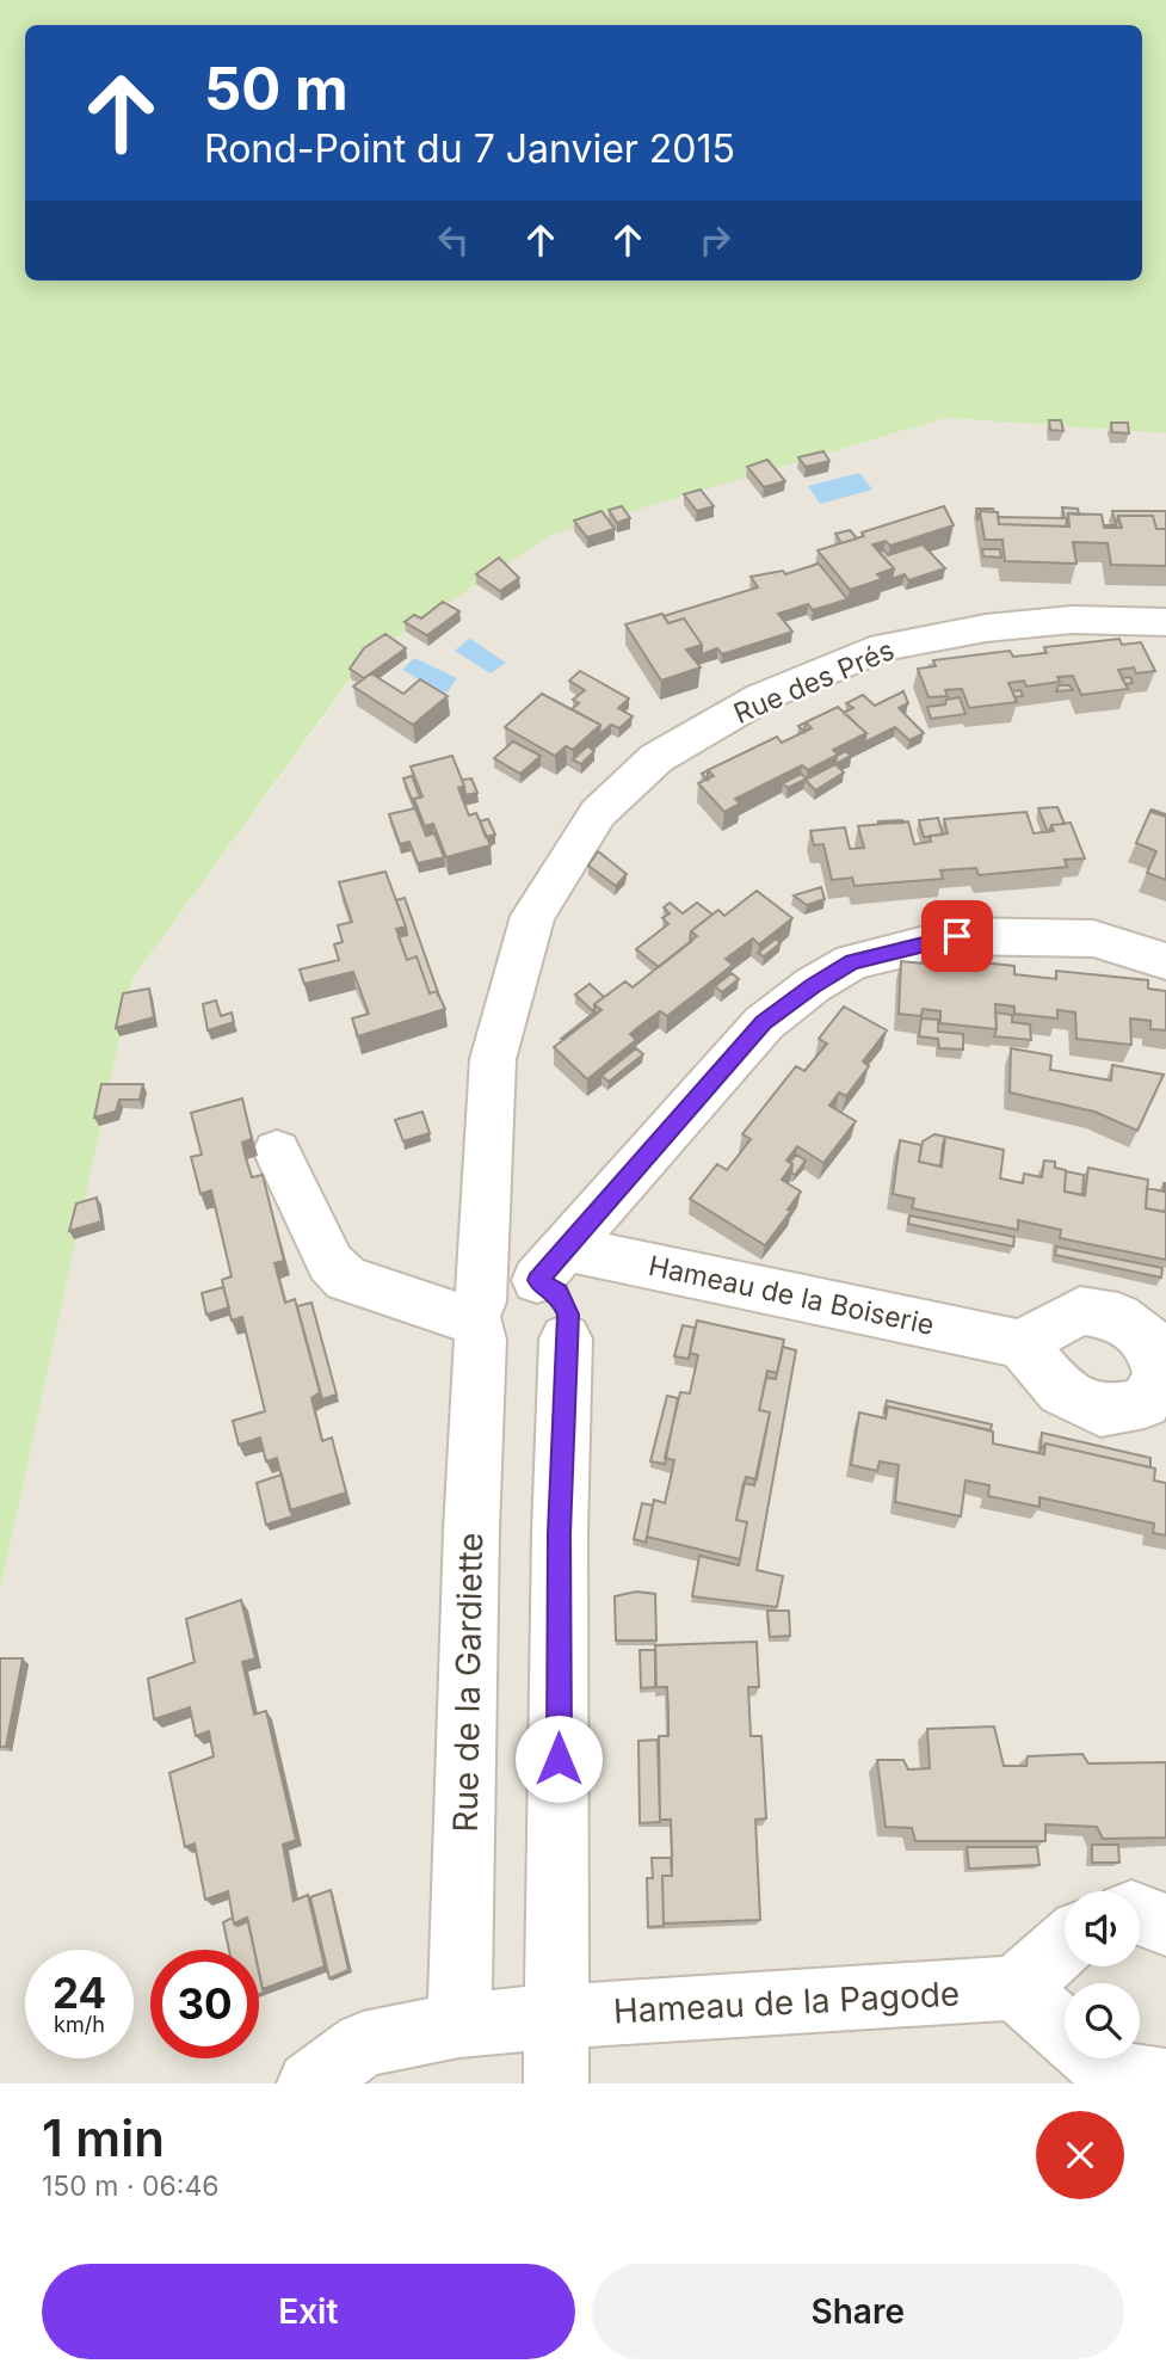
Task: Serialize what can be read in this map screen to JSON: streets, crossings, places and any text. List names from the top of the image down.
{
  "streets": {
    "street": [
      "Rue des Prés",
      "Hameau de la Boiserie",
      "Rue de la Gardiette",
      "Hameau de la Pagode"
    ]
  },
  "crossings": [
    ["Rue des Prés", "Hameau de la Boiserie"],
    ["Rue des Prés", "Rue de la Gardiette"],
    ["Hameau de la Boiserie", "Rue de la Gardiette"],
    ["Rue de la Gardiette", "Hameau de la Pagode"]
  ],
  "page": {
    "turn": ["50 m", "Rond-Point du 7 Janvier 2015"],
    "speed": "24 km/h",
    "limit": "30",
    "heading": ["1 min", "150 m · 06:46"],
    "buttons": ["Exit", "Share"]
  }
}
